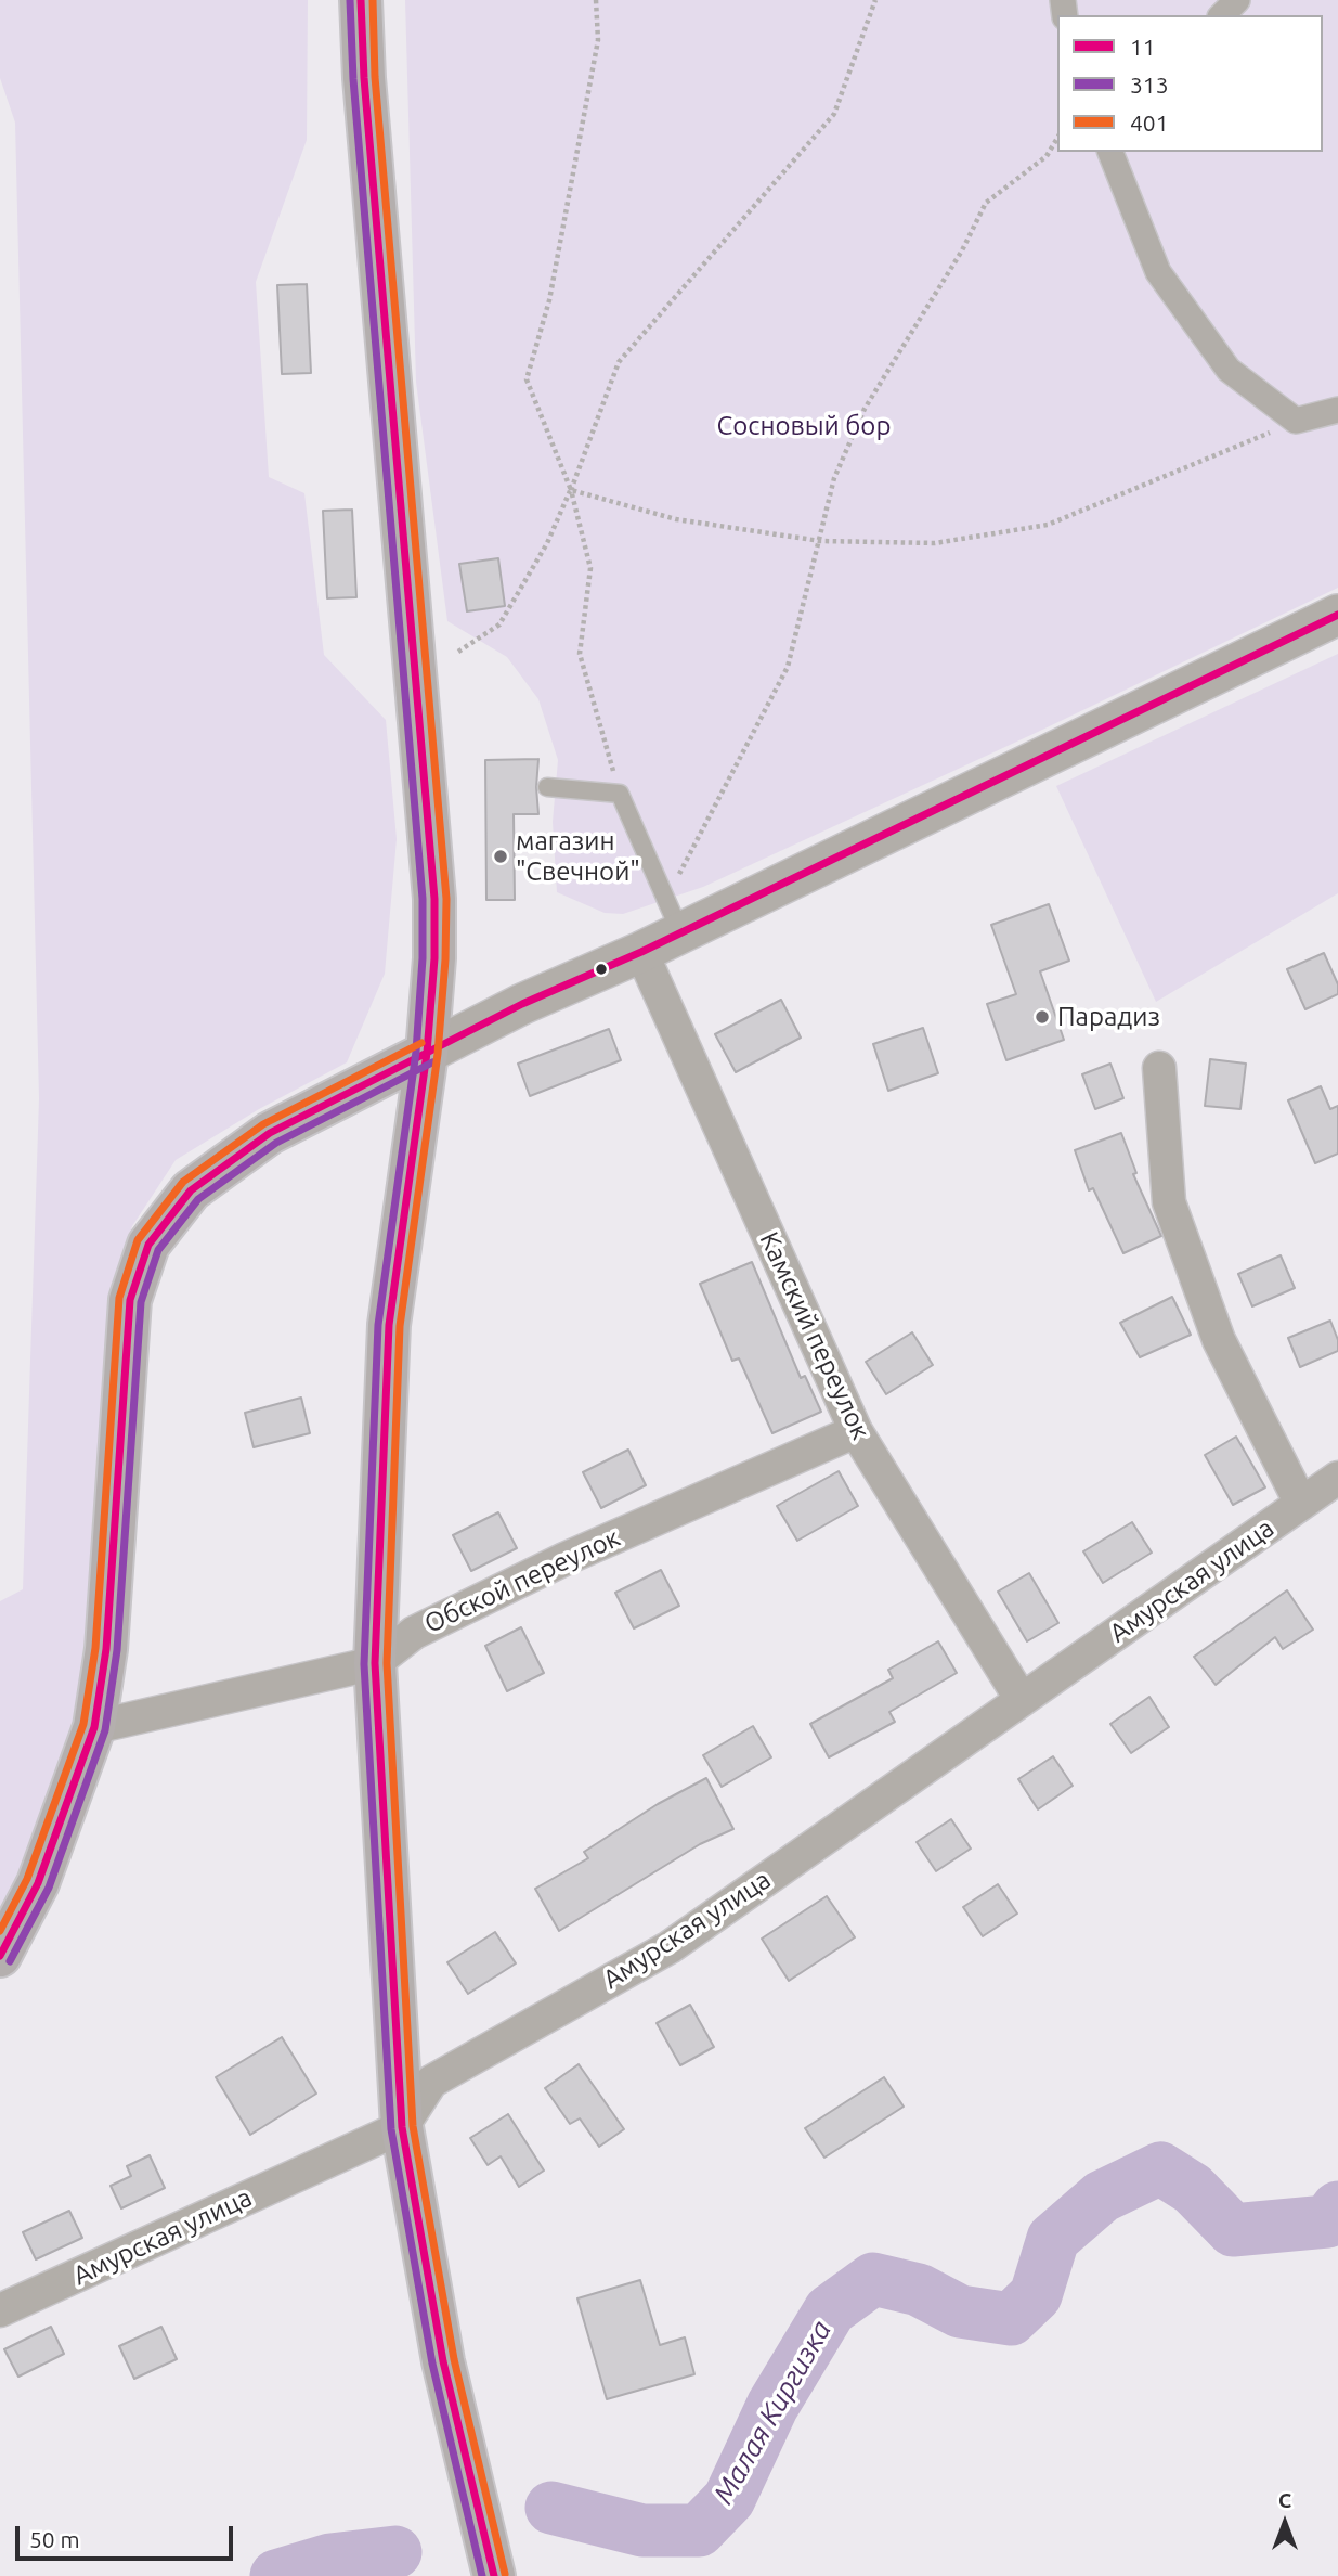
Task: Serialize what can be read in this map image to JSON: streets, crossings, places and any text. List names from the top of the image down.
{
  "streets": {
    "street": ["Камский переулок", "Обской переулок", "Амурская улица"]
  },
  "crossings": [
    ["Камский переулок", "Обской переулок"],
    ["Камский переулок", "Амурская улица"]
  ],
  "water": ["Малая Киргизка"],
  "parks": ["Сосновый бор"],
  "places": ["магазин \"Свечной\"", "Парадиз"],
  "lines": ["transit line 11", "transit line 313", "transit line 401"],
  "legend": ["11", "313", "401"],
  "scale_bar": "50 m",
  "north": "top"
}
